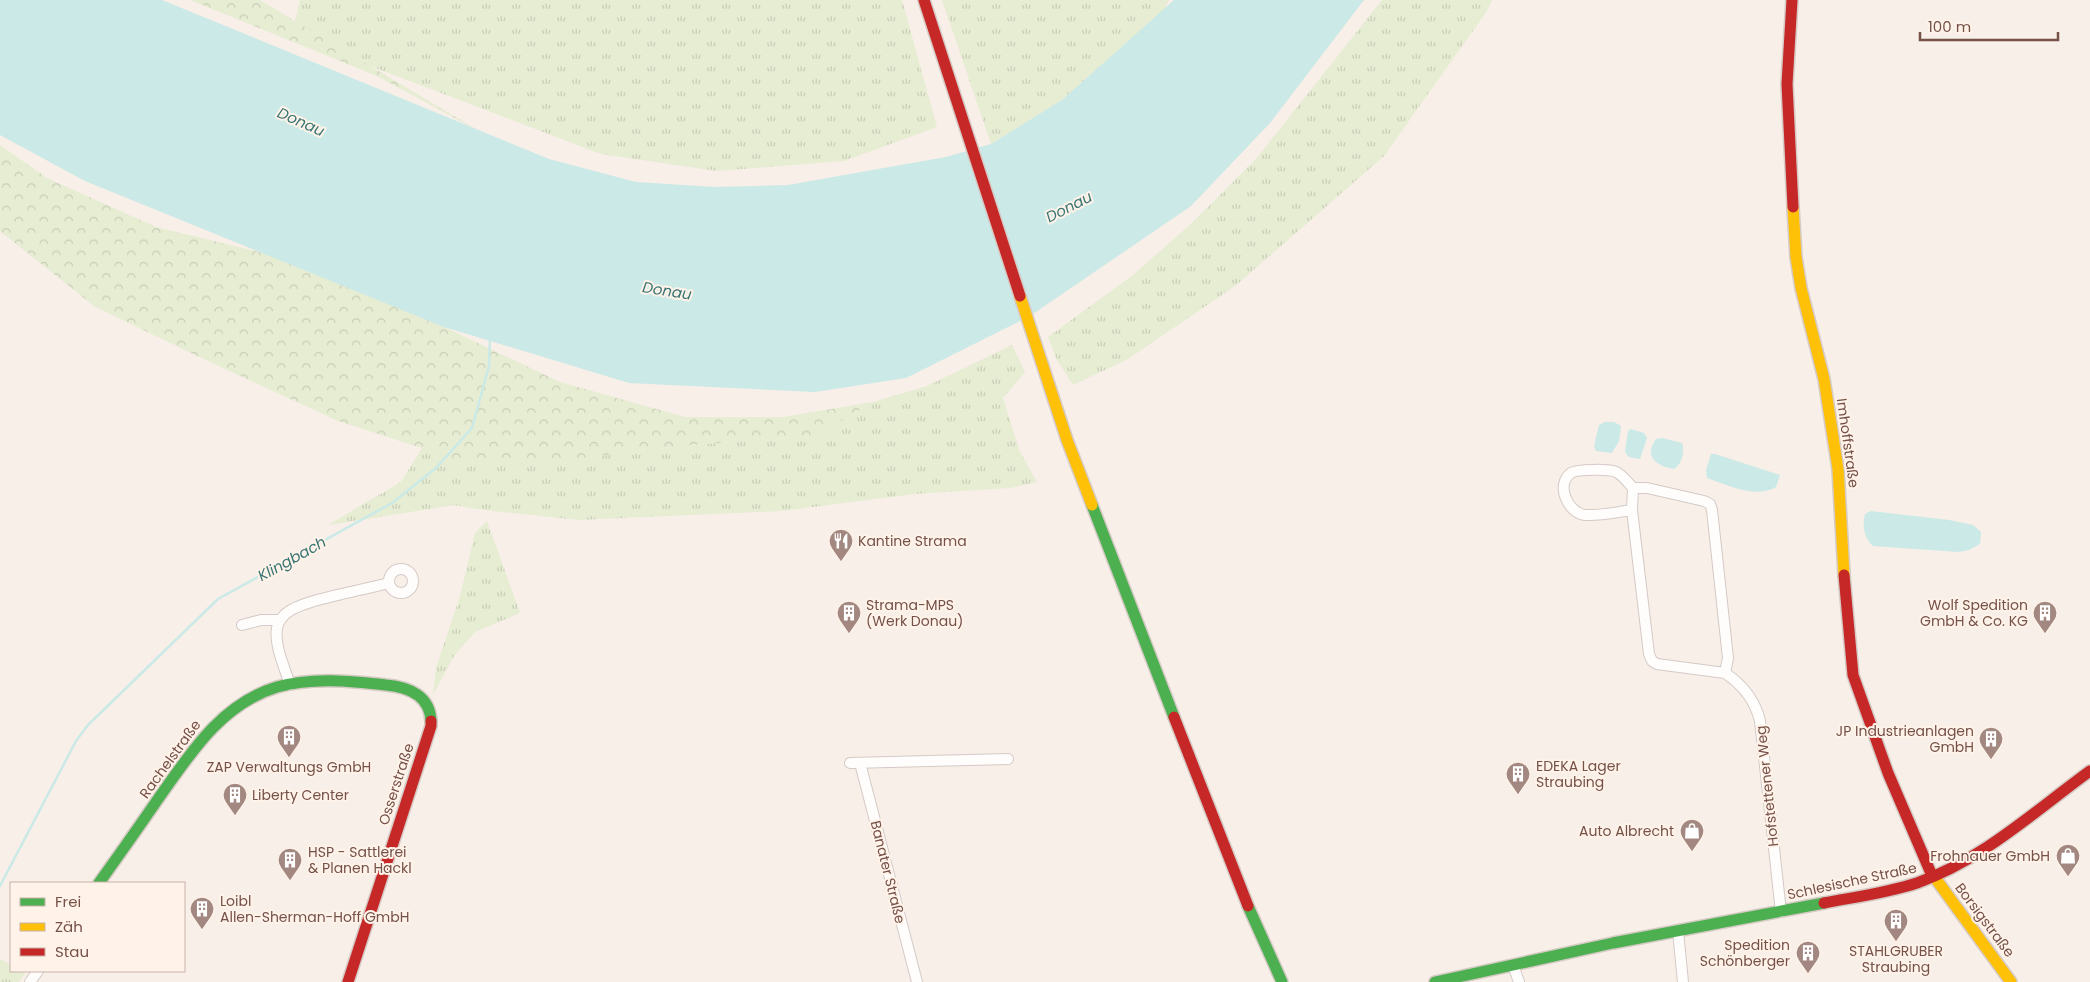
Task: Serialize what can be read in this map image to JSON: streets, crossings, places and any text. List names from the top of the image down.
{
  "streets": {
    "main road": [
      "Imhoffstraße",
      "Rachelstraße",
      "Osserstraße",
      "Schlesische Straße",
      "Borsigstraße"
    ],
    "street": ["Hofstettener Weg", "Banater Straße"]
  },
  "crossings": [
    ["Imhoffstraße", "Schlesische Straße"],
    ["Imhoffstraße", "Borsigstraße"],
    ["Rachelstraße", "Osserstraße"],
    ["Hofstettener Weg", "Schlesische Straße"],
    ["Schlesische Straße", "Borsigstraße"]
  ],
  "water": ["Donau", "Klingbach"],
  "places": {
    "restaurant": ["Kantine Strama"],
    "building": [
      "Strama-MPS (Werk Donau)",
      "Wolf Spedition GmbH & Co. KG",
      "ZAP Verwaltungs GmbH",
      "JP Industrieanlagen GmbH",
      "EDEKA Lager Straubing",
      "Liberty Center",
      "HSP - Sattlerei & Planen Hackl",
      "Loibl Allen-Sherman-Hoff GmbH",
      "STAHLGRUBER Straubing",
      "Spedition Schönberger"
    ],
    "shop": ["Auto Albrecht", "Frohnauer GmbH"]
  },
  "legend": ["Frei", "Zäh", "Stau"],
  "scale_bar": "100 m"
}
